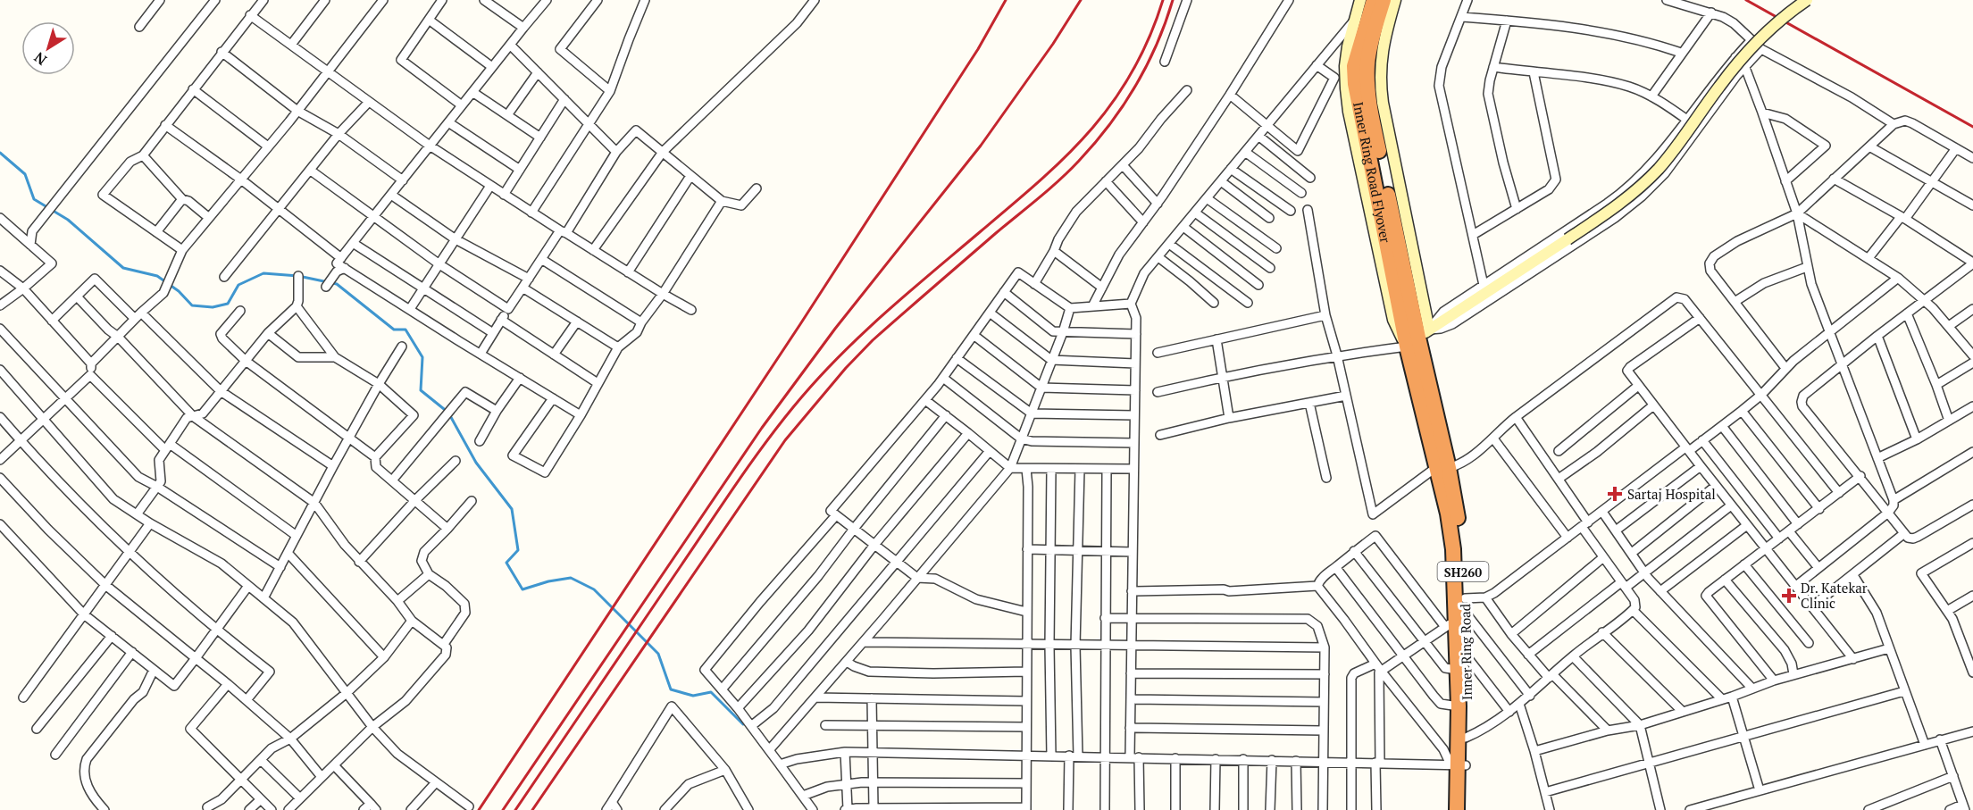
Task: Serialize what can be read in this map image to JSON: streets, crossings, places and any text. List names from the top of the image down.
{
  "streets": {
    "highway": ["Inner Ring Road Flyover", "SH260", "Inner Ring Road"]
  },
  "crossings": [
    ["Inner Ring Road Flyover", "Inner Ring Road"]
  ],
  "places": {
    "health": ["Sartaj Hospital", "Dr. Katekar Clinic"]
  },
  "north": "bottom left"
}
